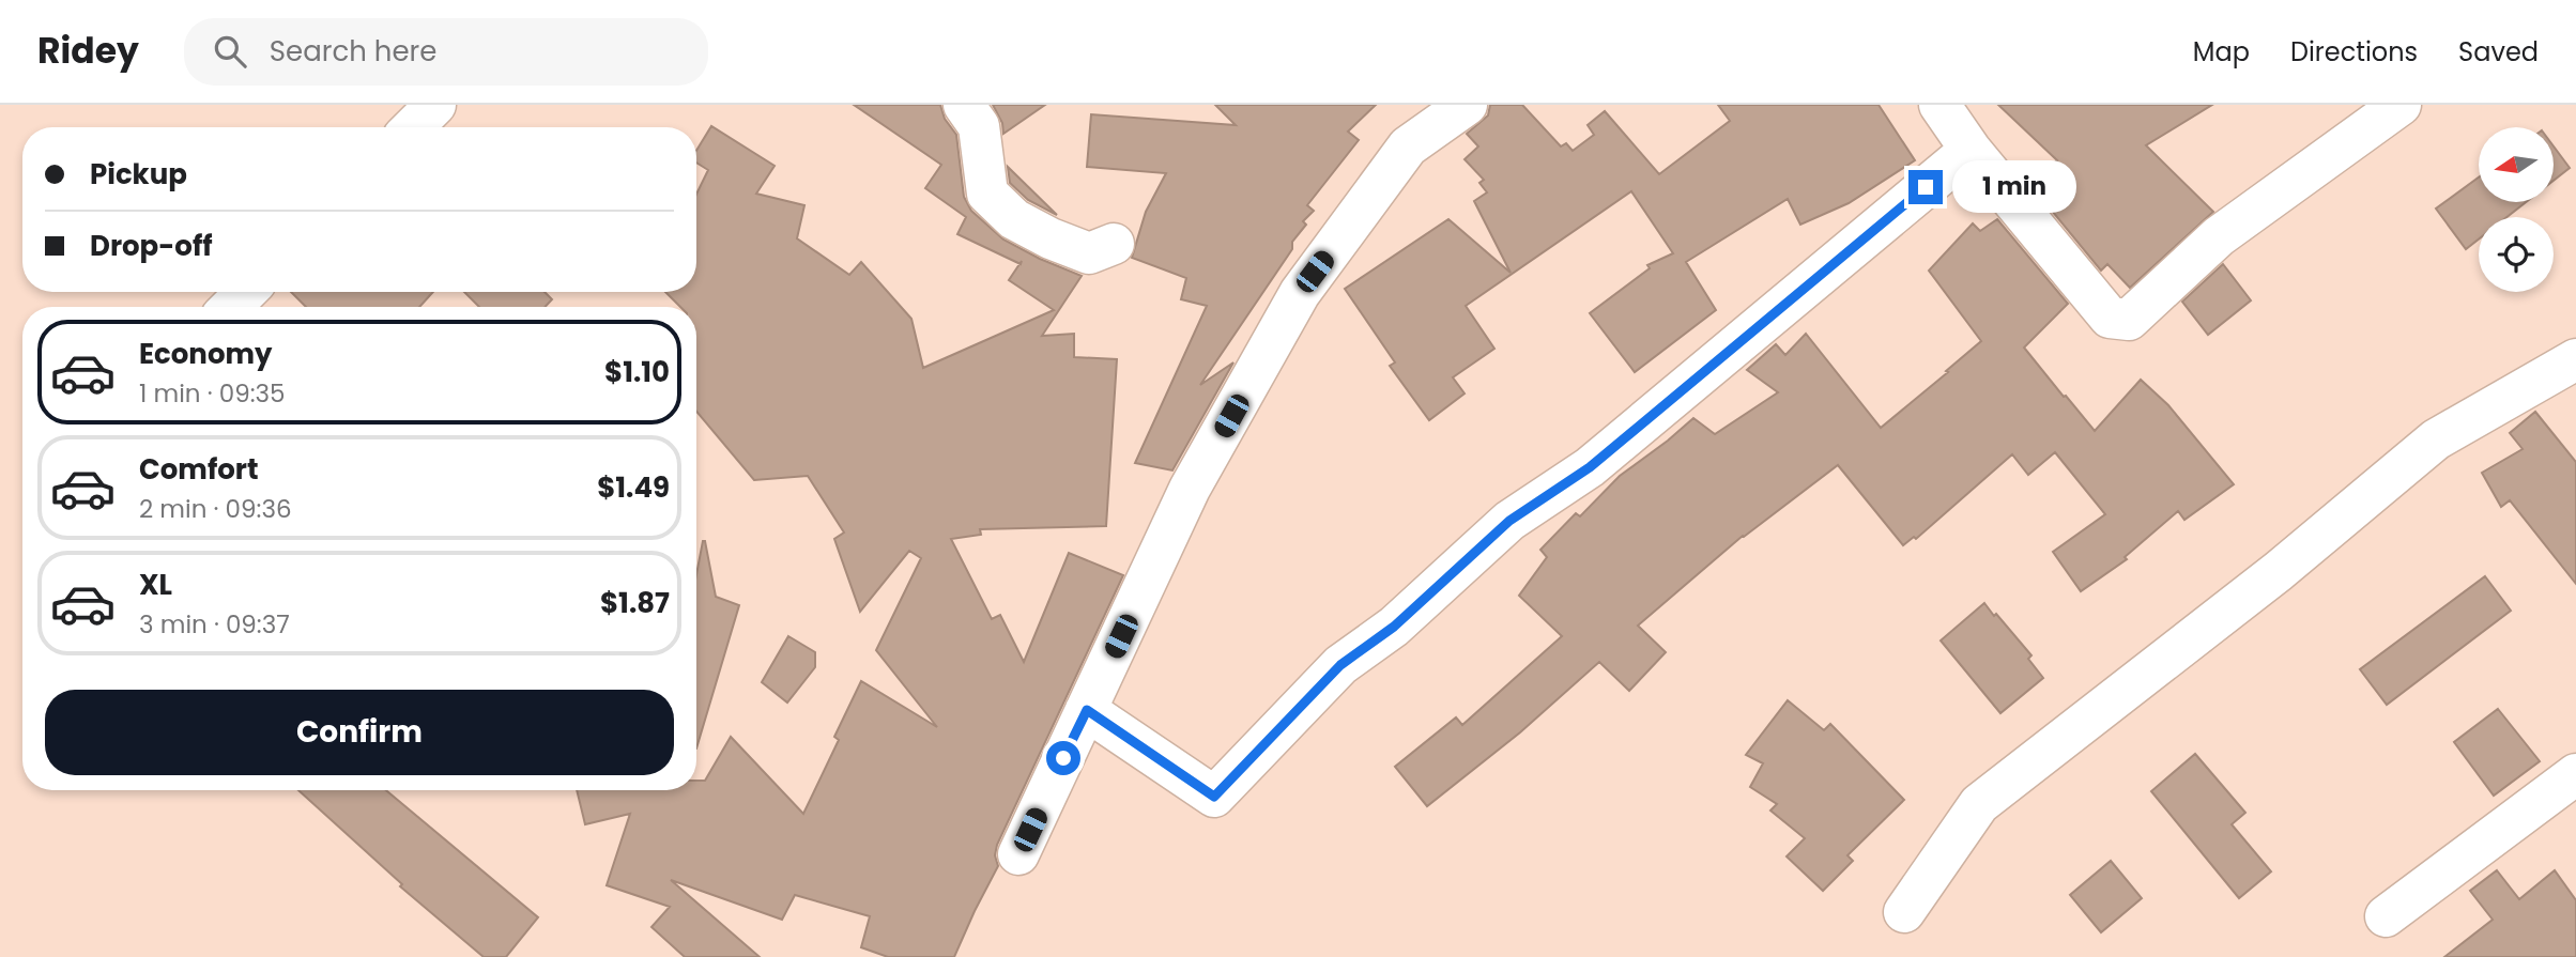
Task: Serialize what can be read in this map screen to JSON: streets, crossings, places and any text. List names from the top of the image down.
{
  "north": "left",
  "page": {
    "header": "Ridey",
    "search": "Search here",
    "nav": ["Map", "Directions", "Saved"],
    "banner": ["Pickup", "Drop-off"],
    "bubble": "1 min",
    "list": [
      {
        "name": "Economy",
        "note": "1 min · 09:35",
        "value": "$1.10"
      },
      {
        "name": "Comfort",
        "note": "2 min · 09:36",
        "value": "$1.49"
      },
      {
        "name": "XL",
        "note": "3 min · 09:37",
        "value": "$1.87"
      }
    ],
    "buttons": "Confirm"
  }
}
